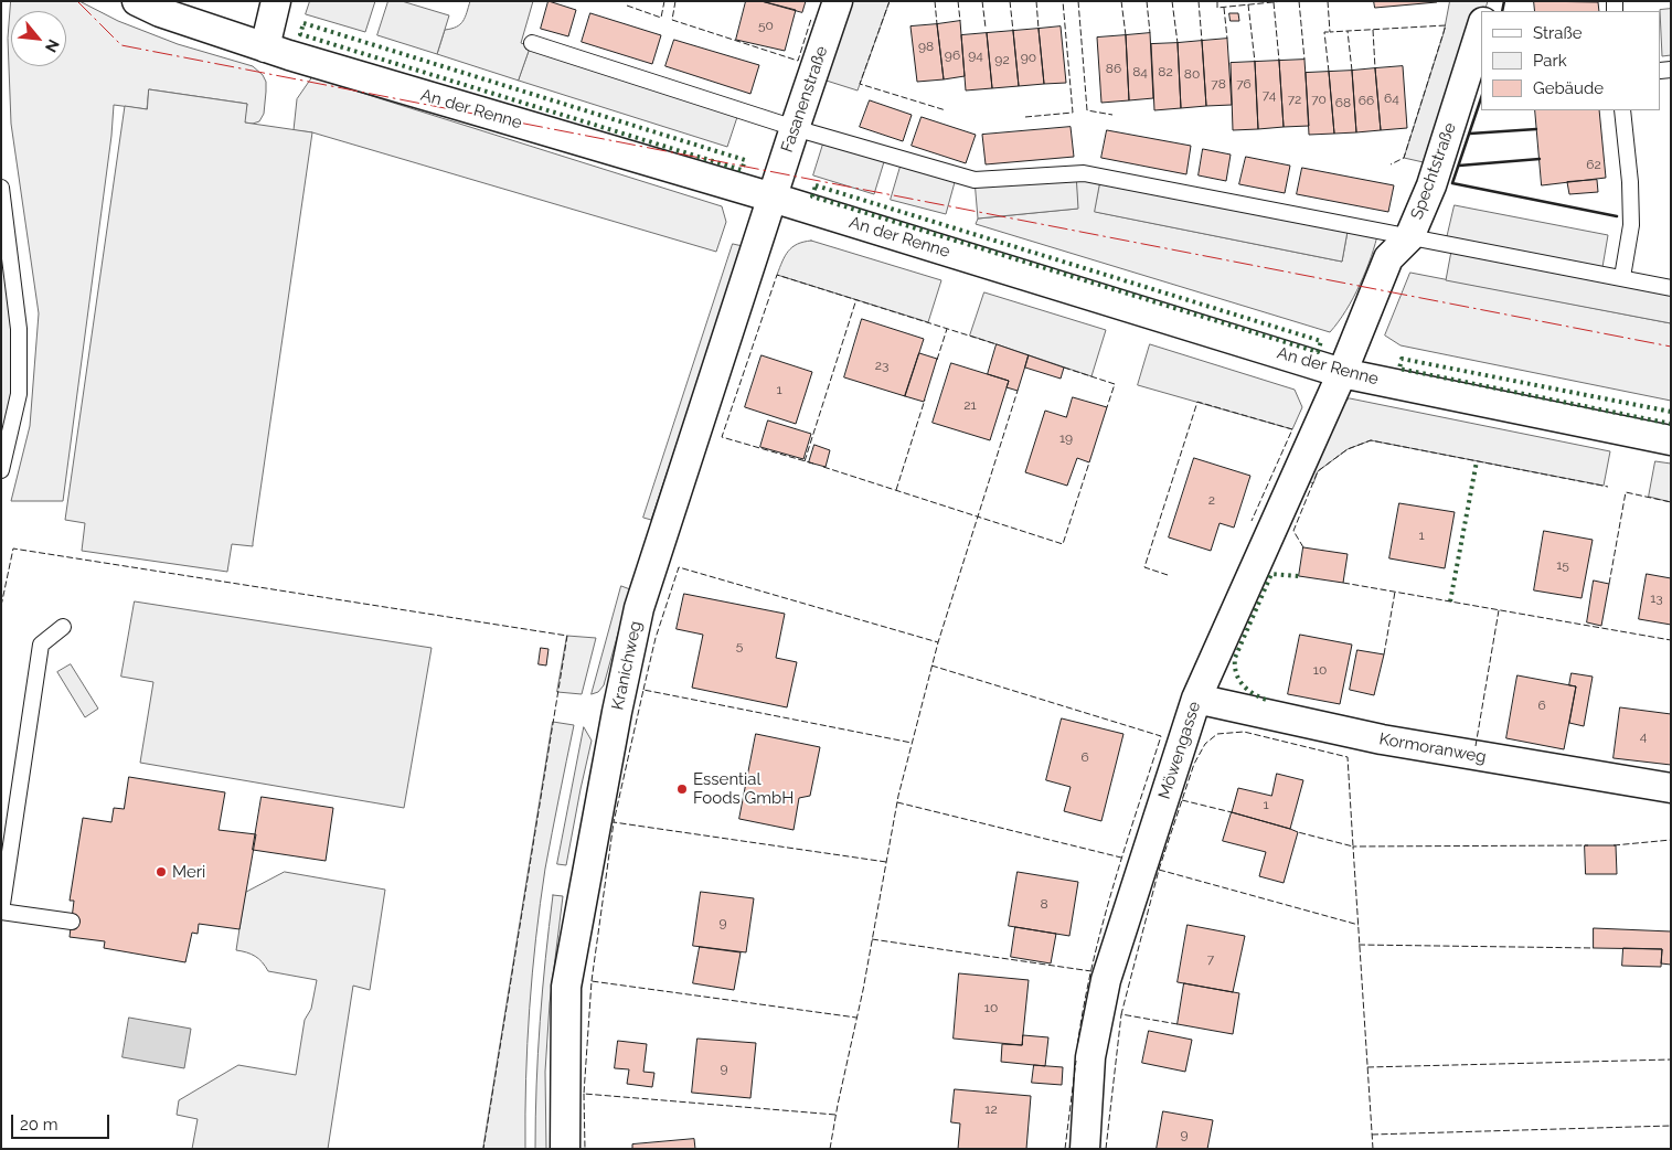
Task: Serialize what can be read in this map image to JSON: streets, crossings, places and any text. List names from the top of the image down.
{
  "streets": {
    "street": [
      "Fasanenstraße",
      "An der Renne",
      "Spechtstraße",
      "Kranichweg",
      "Kormoranweg",
      "Möwengasse"
    ]
  },
  "crossings": [
    ["Fasanenstraße", "An der Renne"],
    ["Fasanenstraße", "Kranichweg"],
    ["An der Renne", "Spechtstraße"],
    ["An der Renne", "Kranichweg"],
    ["An der Renne", "Möwengasse"],
    ["Spechtstraße", "Möwengasse"],
    ["Kormoranweg", "Möwengasse"]
  ],
  "places": ["Essential Foods GmbH", "Meri"],
  "house_numbers": [
    "50",
    "98",
    "96",
    "94",
    "90",
    "92",
    "86",
    "84",
    "82",
    "80",
    "78",
    "76",
    "74",
    "64",
    "72",
    "70",
    "66",
    "68",
    "62",
    "23",
    "1",
    "21",
    "19",
    "2",
    "1",
    "15",
    "13",
    "5",
    "10",
    "6",
    "4",
    "6",
    "1",
    "8",
    "9",
    "7",
    "10",
    "9",
    "12",
    "9"
  ],
  "legend": ["Straße", "Park", "Gebäude"],
  "scale_bar": "20 m",
  "north": "bottom right"
}
